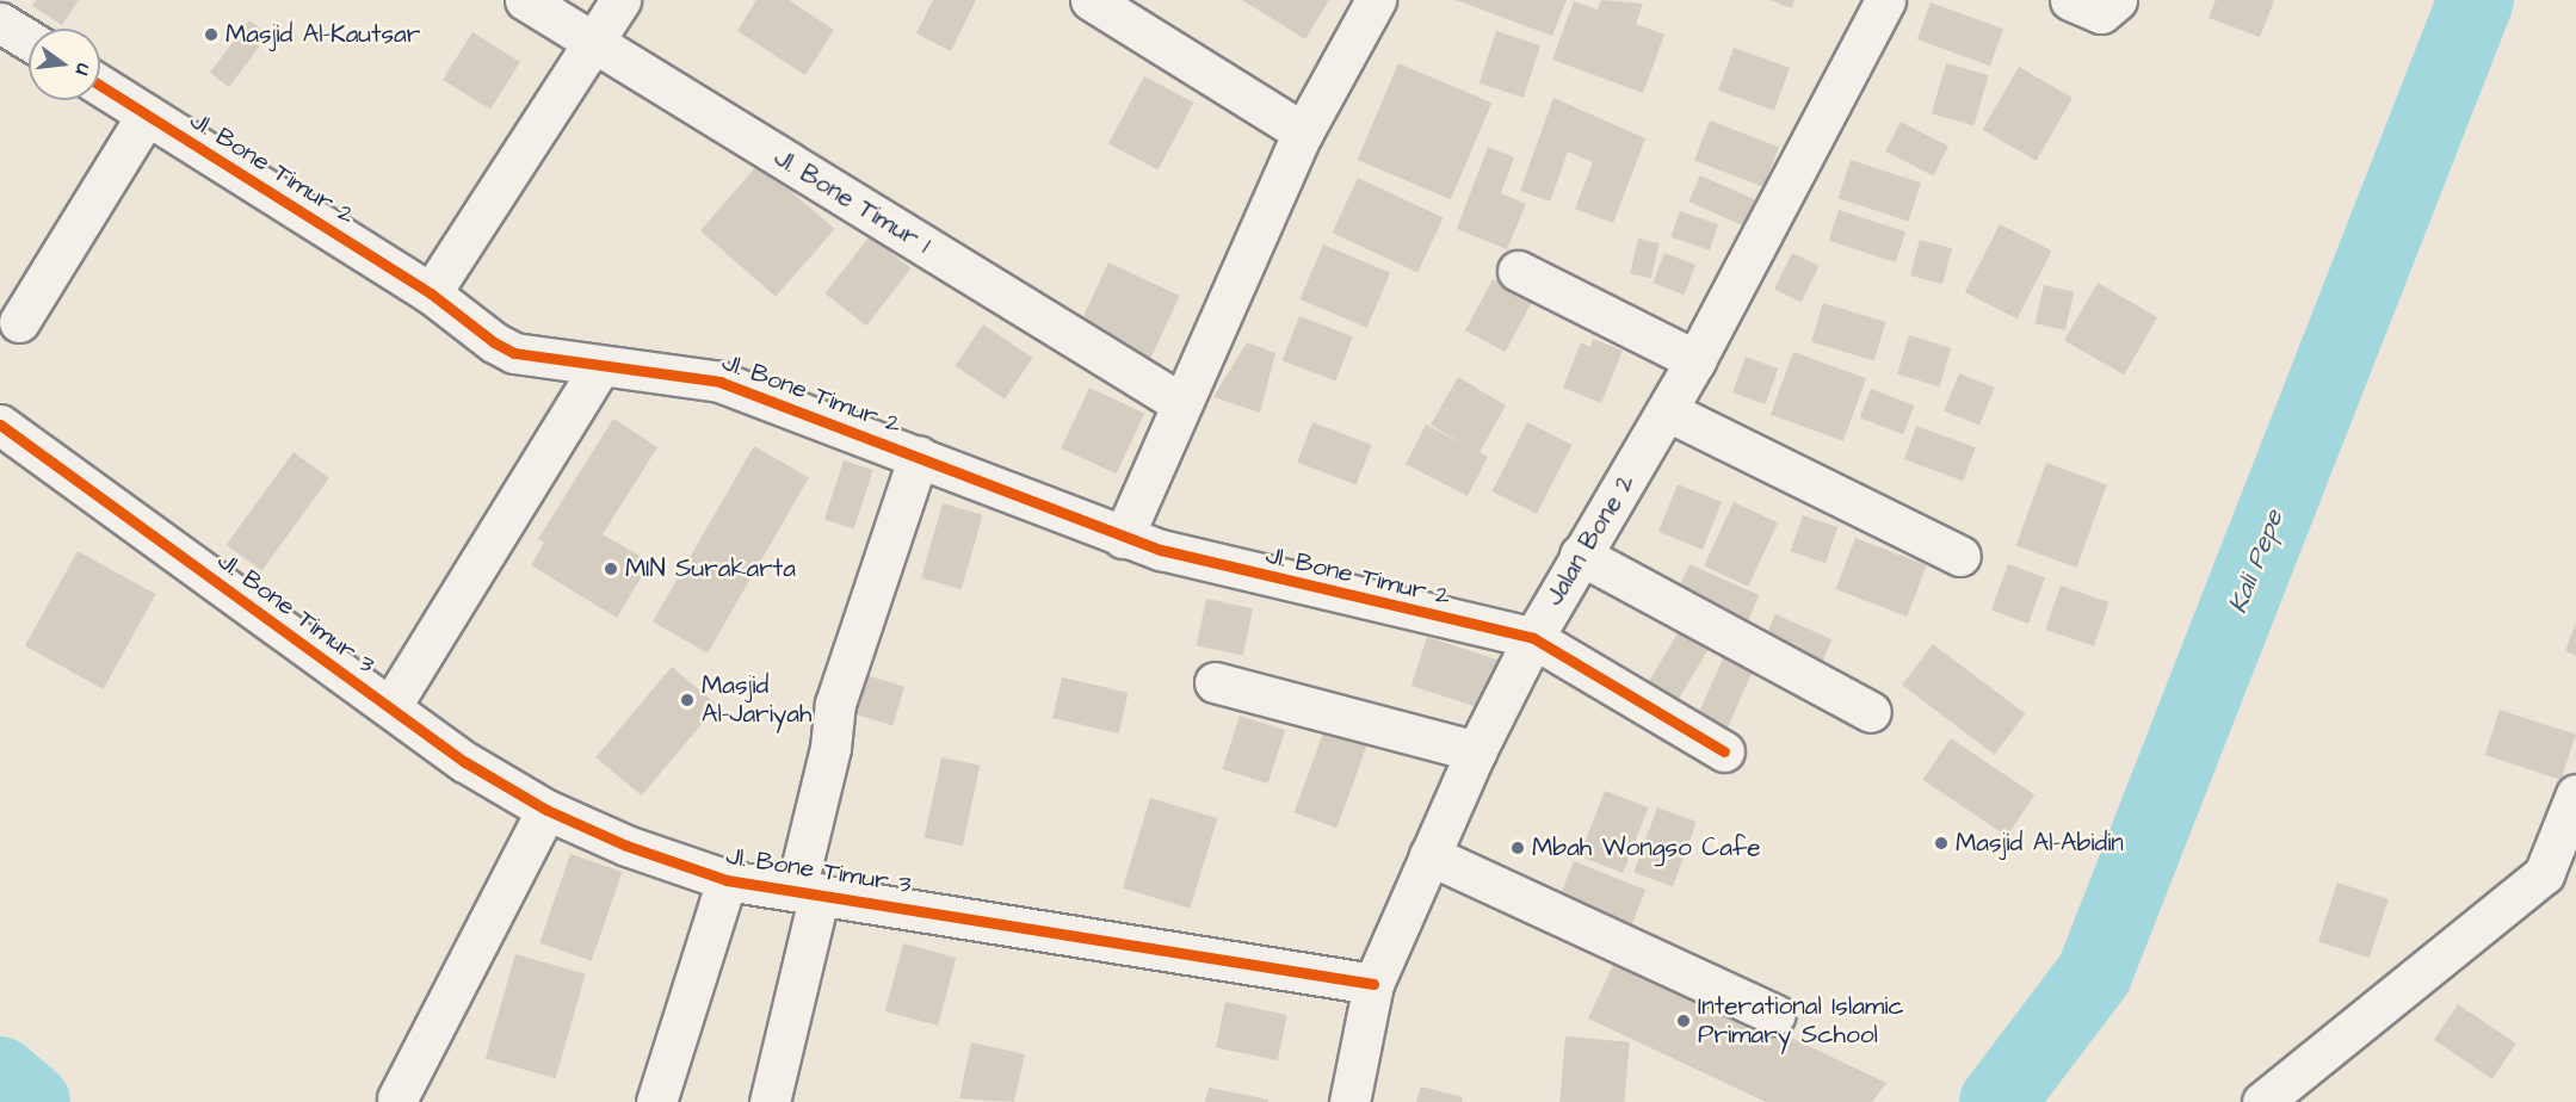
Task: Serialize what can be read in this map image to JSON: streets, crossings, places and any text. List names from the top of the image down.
{
  "streets": {
    "street": [
      "Jl. Bone Timur 2",
      "Jl. Bone Timur 1",
      "Jalan Bone 2",
      "Jl. Bone Timur 3"
    ]
  },
  "crossings": [
    ["Jl. Bone Timur 2", "Jalan Bone 2"],
    ["Jalan Bone 2", "Jl. Bone Timur 3"]
  ],
  "water": ["Kali Pepe"],
  "places": [
    "Masjid Al-Kautsar",
    "MIN Surakarta",
    "Masjid Al-Jariyah",
    "Masjid Al-Abidin",
    "Mbah Wongso Cafe",
    "Interational Islamic Primary School"
  ],
  "north": "right"
}
